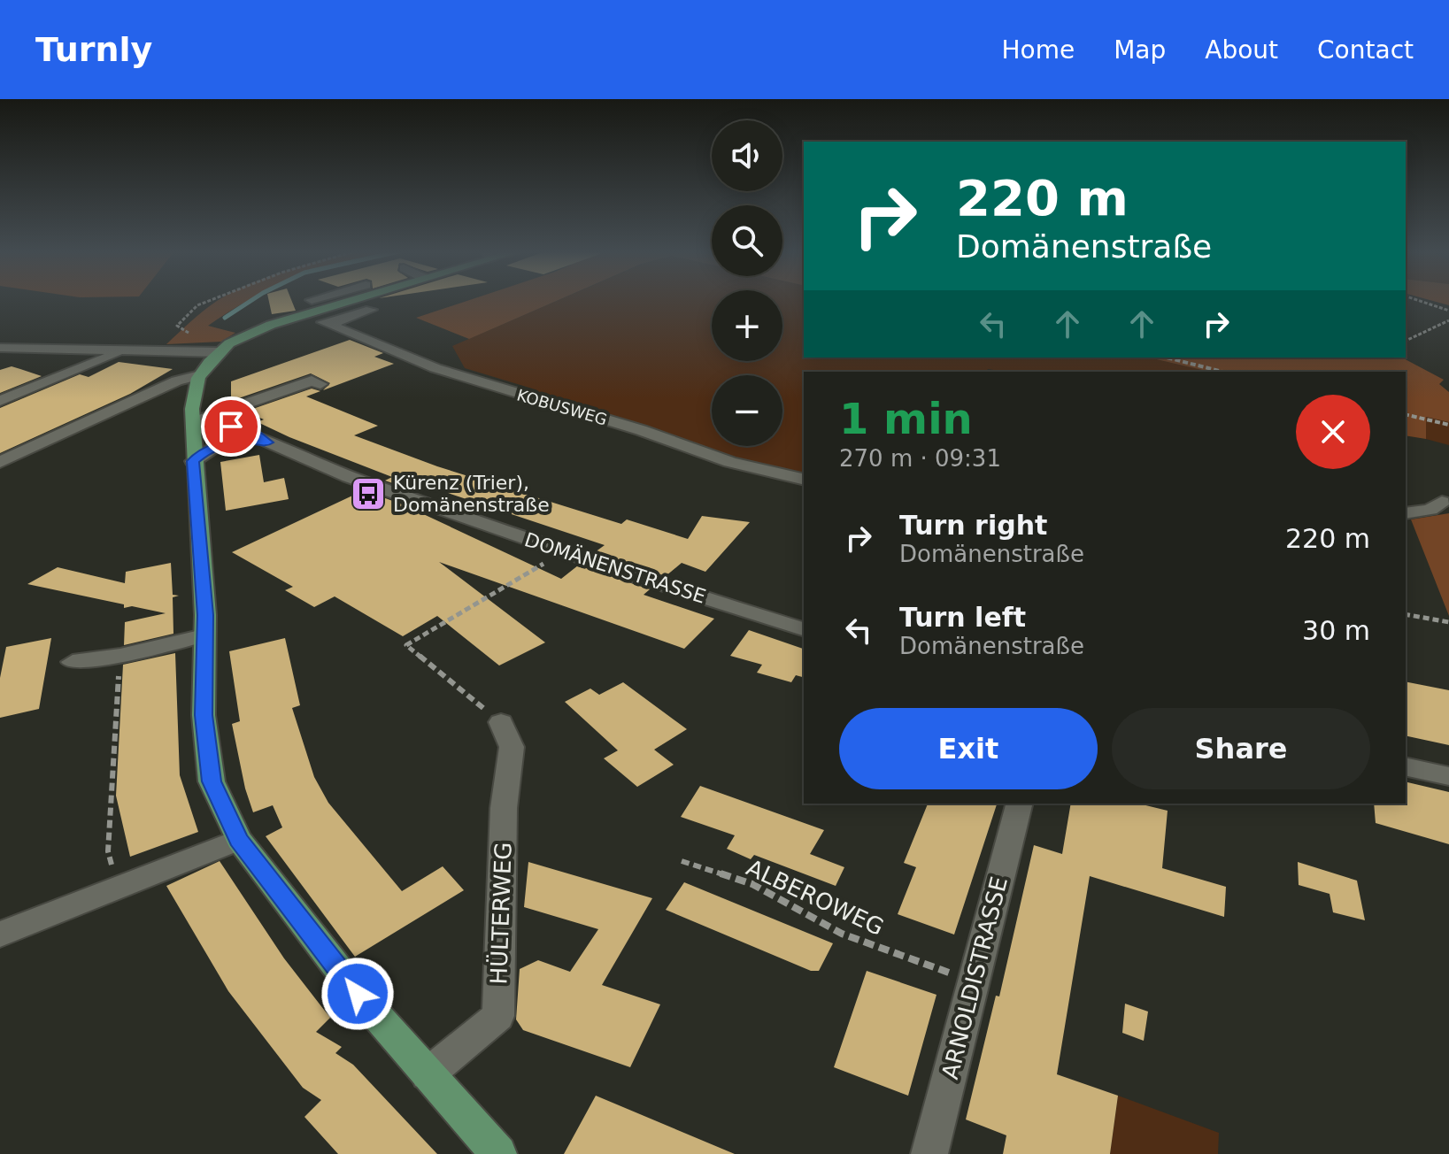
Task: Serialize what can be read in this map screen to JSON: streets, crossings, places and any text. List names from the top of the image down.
{
  "streets": {
    "street": [
      "KOBUSWEG",
      "DOMÄNENSTRASSE",
      "HÜLTERWEG",
      "ARNOLDISTRASSE"
    ],
    "path": ["ALBEROWEG"]
  },
  "crossings": [
    ["ALBEROWEG", "ARNOLDISTRASSE"]
  ],
  "places": {
    "bus stop": ["Kürenz (Trier), Domänenstraße"]
  },
  "page": {
    "header": "Turnly",
    "nav": [
      "Home",
      "Map",
      "About",
      "Contact"
    ],
    "map_buttons": ["+", "−"],
    "turn": ["220 m", "Domänenstraße"],
    "heading": ["1 min", "270 m · 09:31"],
    "list": [
      {
        "name": "Turn right",
        "note": "Domänenstraße",
        "value": "220 m"
      },
      {
        "name": "Turn left",
        "note": "Domänenstraße",
        "value": "30 m"
      }
    ],
    "buttons": ["Exit", "Share"]
  }
}
